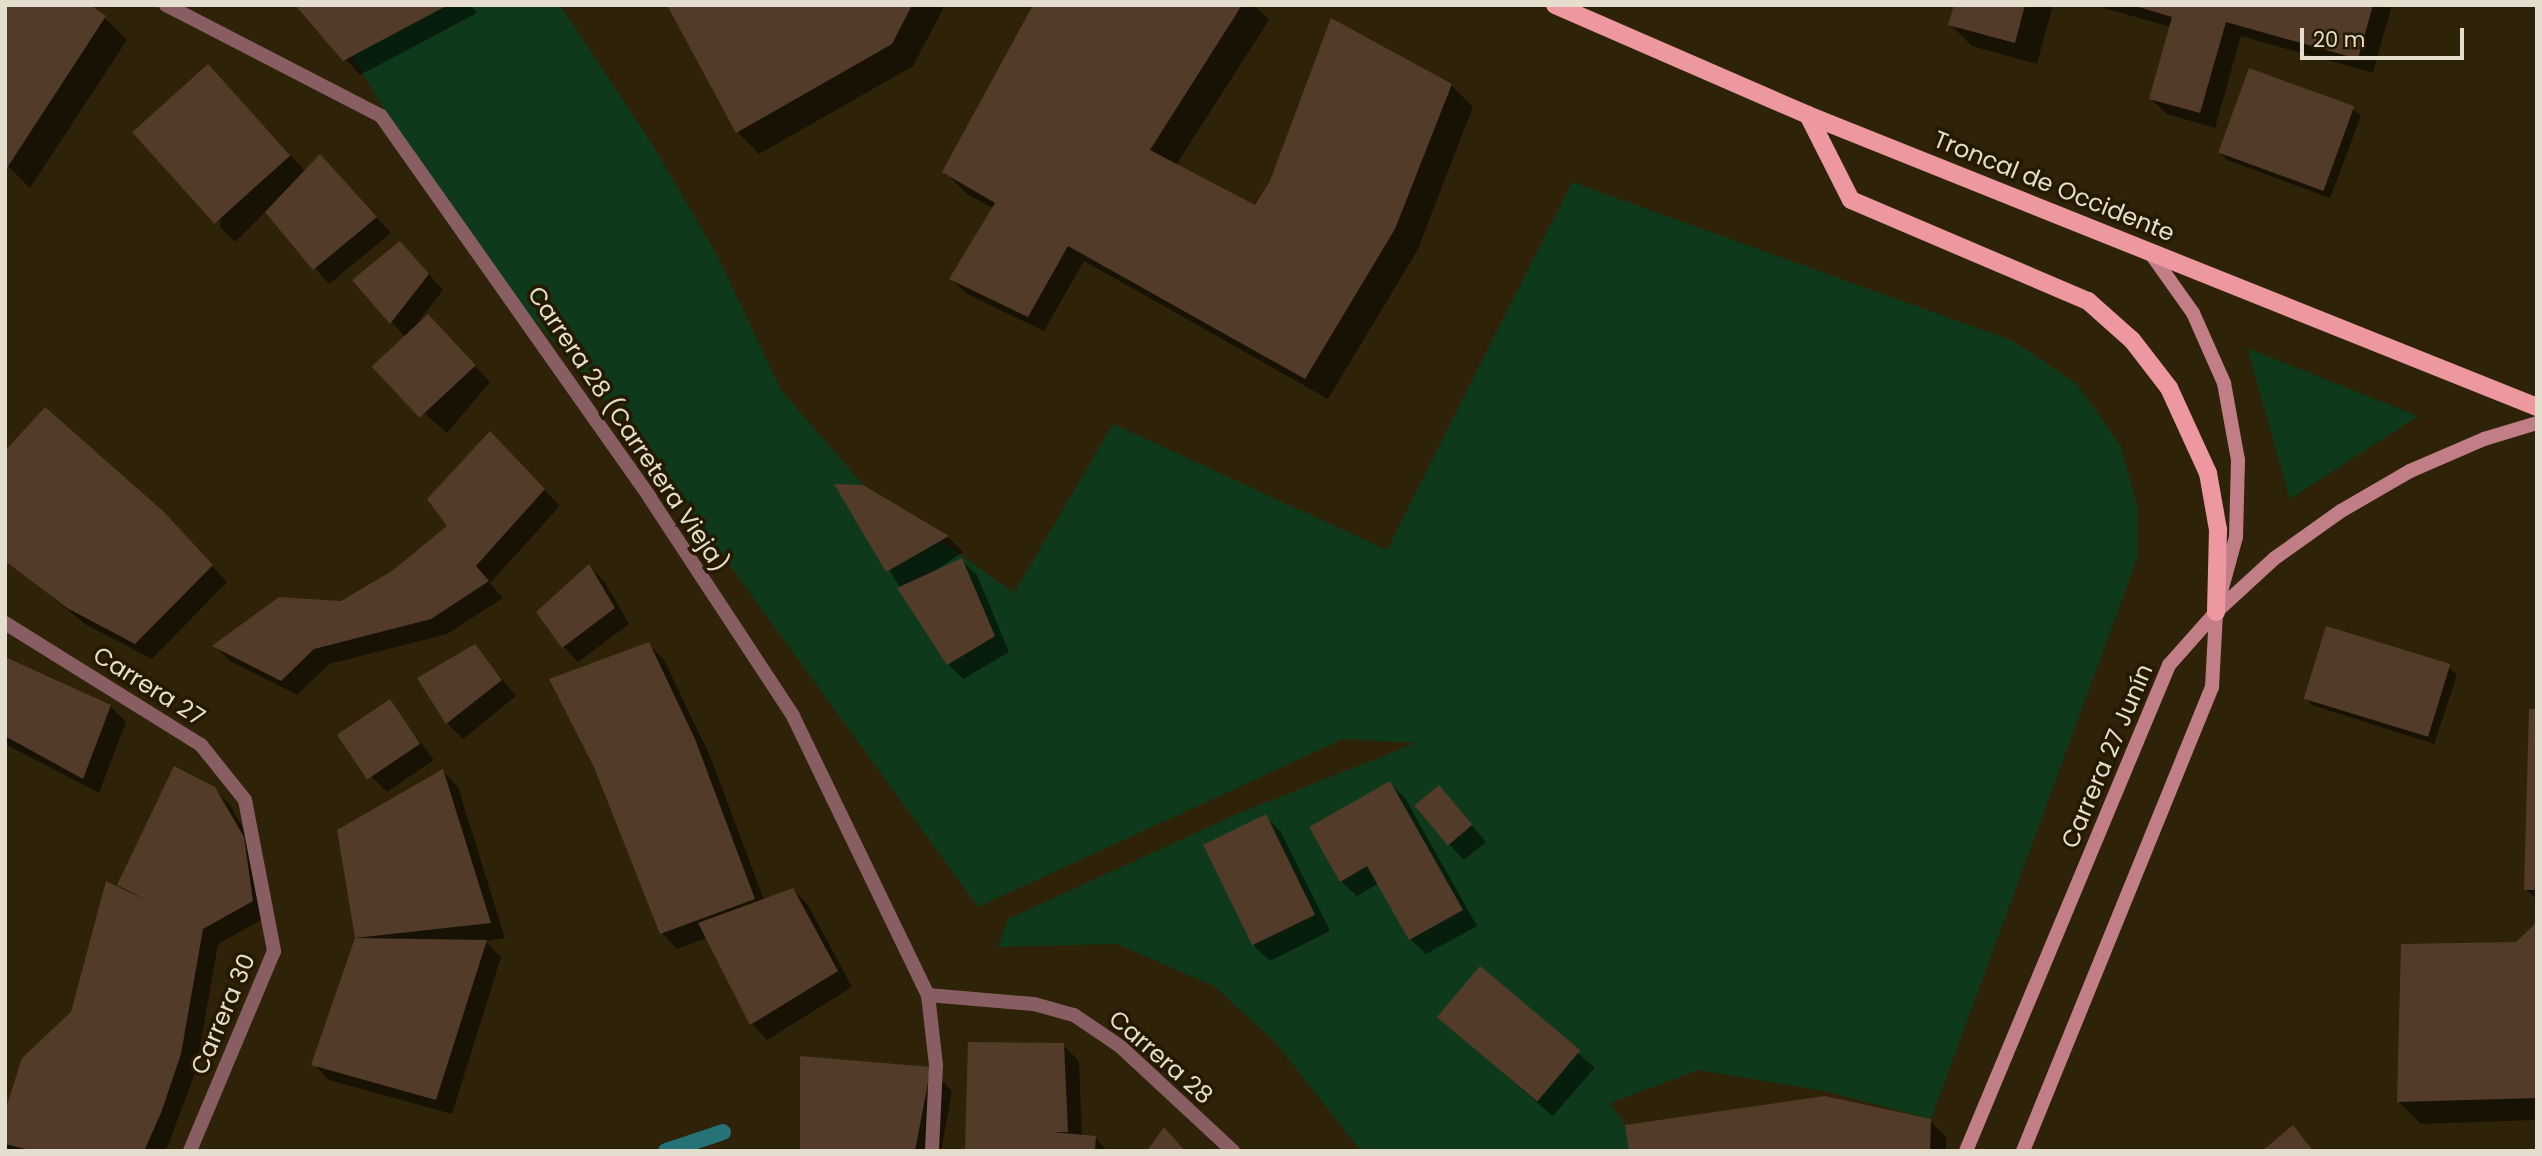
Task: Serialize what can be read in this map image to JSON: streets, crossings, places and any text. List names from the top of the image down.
{
  "streets": {
    "main road": ["Troncal de Occidente", "Carrera 27 Junín"],
    "street": [
      "Carrera 28 (Carretera Vieja)",
      "Carrera 27",
      "Carrera 30",
      "Carrera 28"
    ]
  },
  "crossings": [
    ["Carrera 28 (Carretera Vieja)", "Carrera 28"],
    ["Carrera 27", "Carrera 30"]
  ],
  "scale_bar": "20 m"
}
